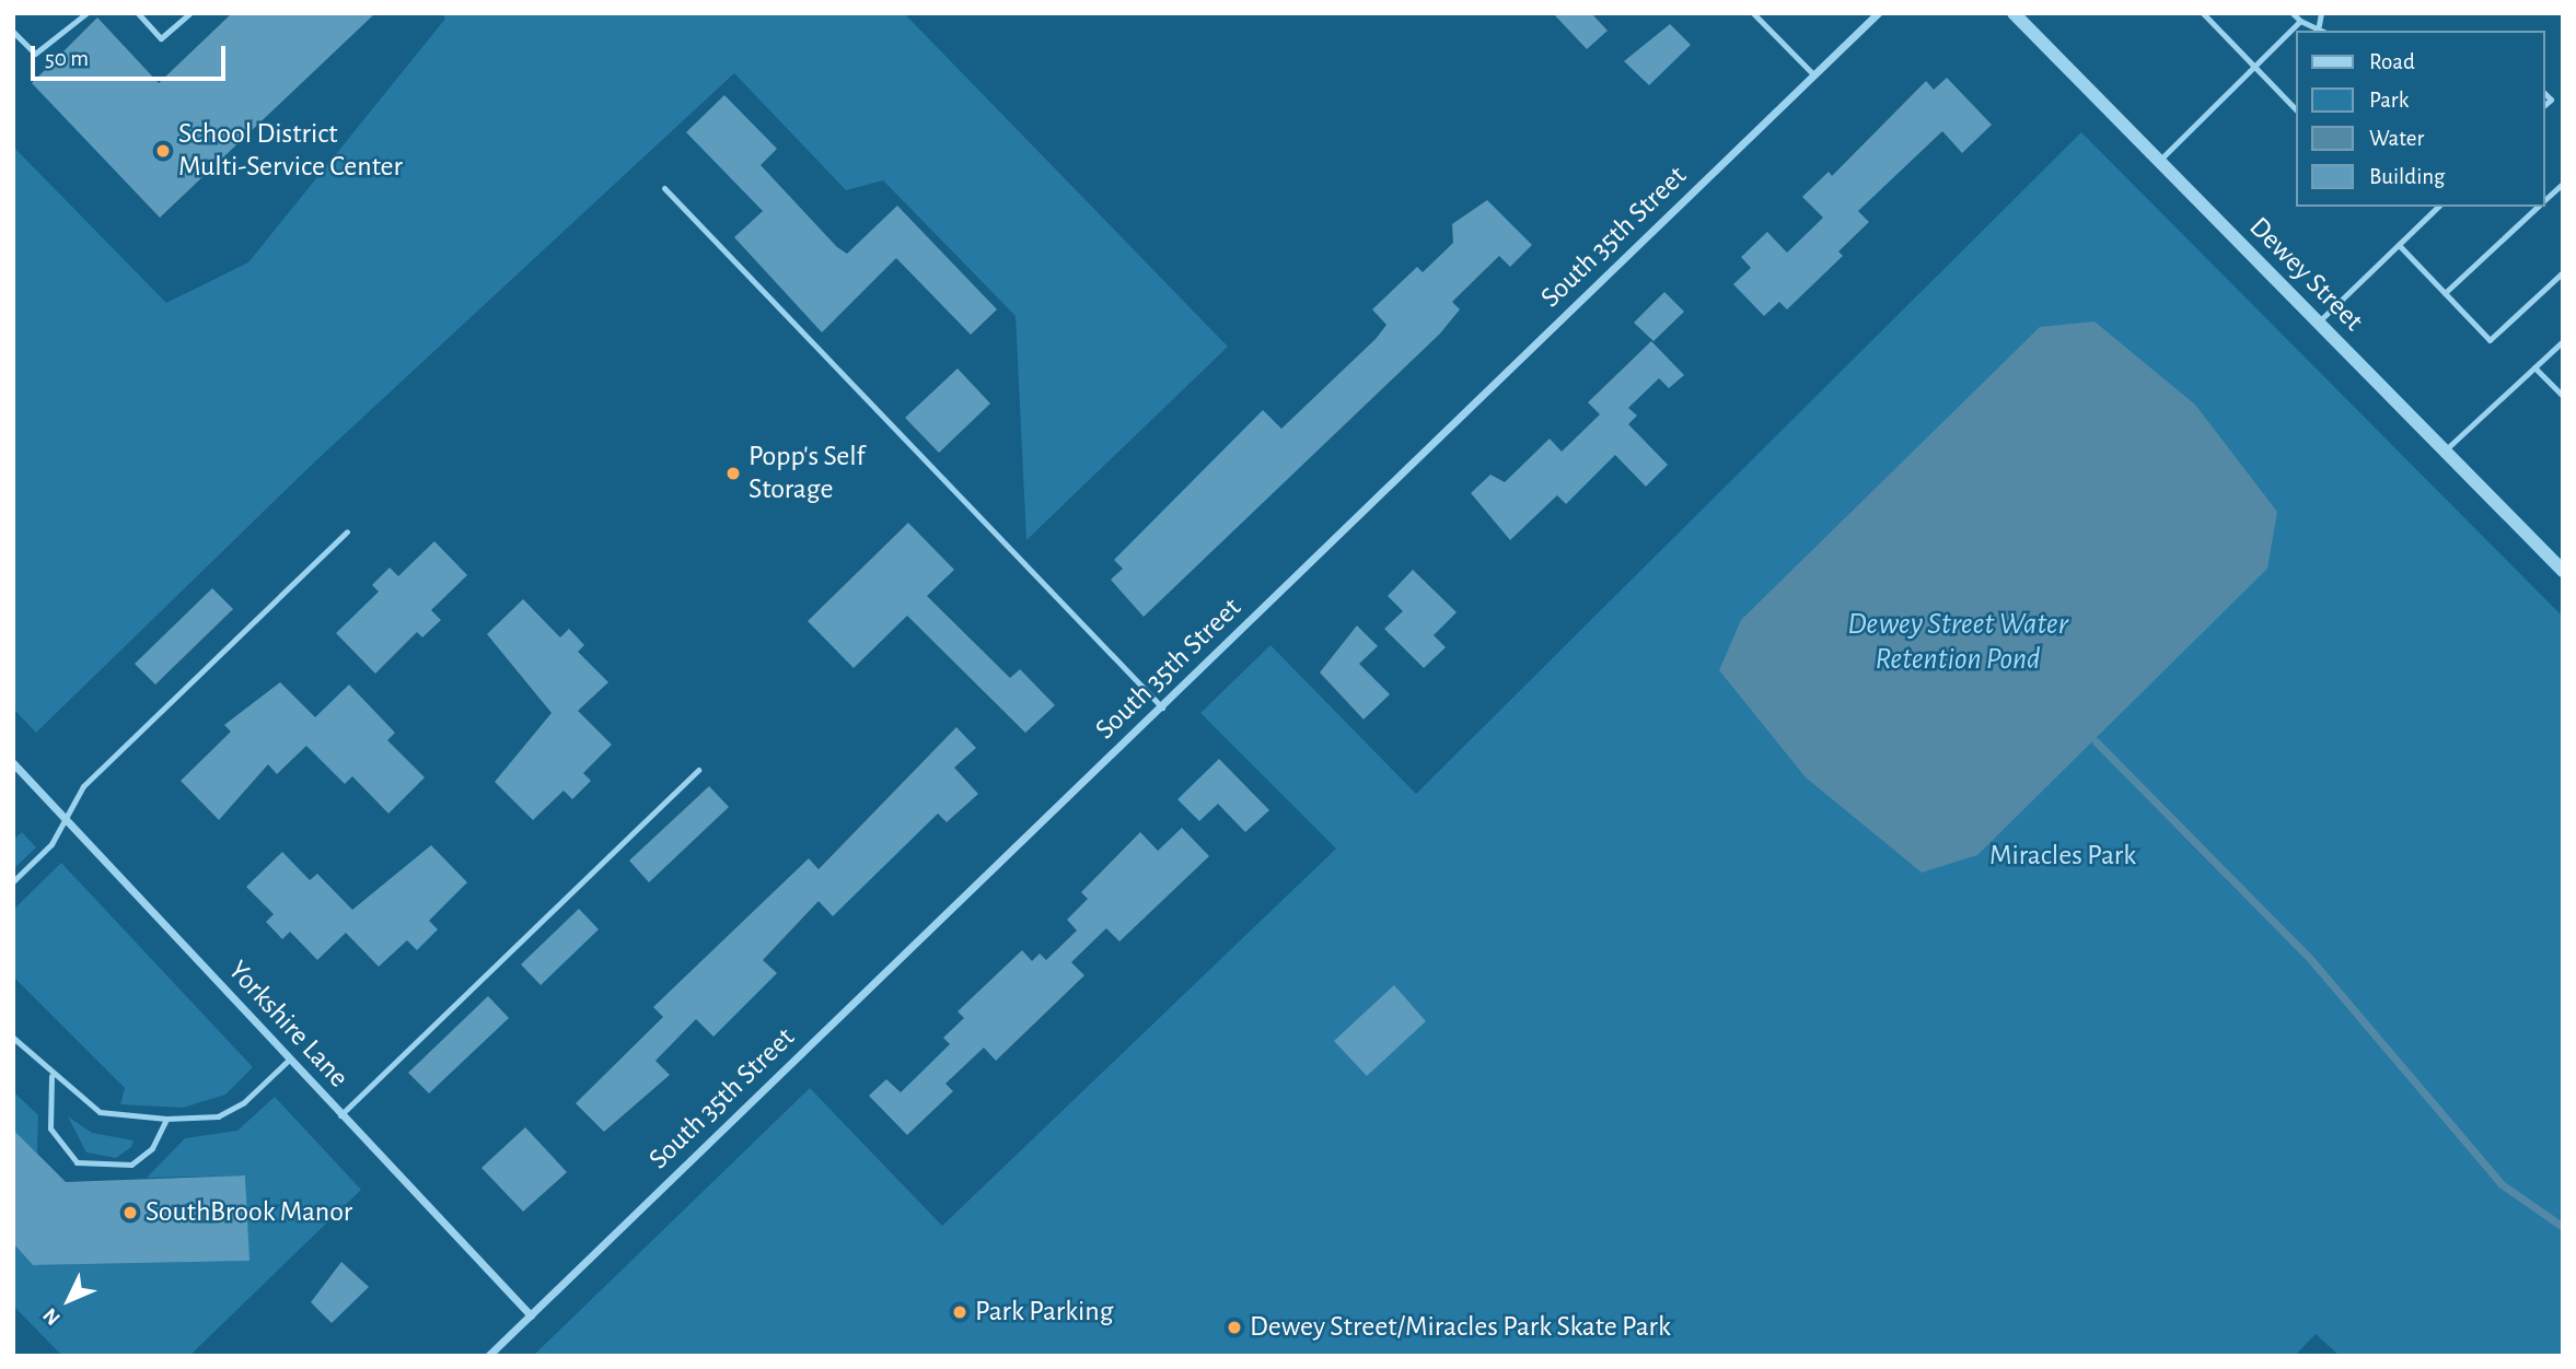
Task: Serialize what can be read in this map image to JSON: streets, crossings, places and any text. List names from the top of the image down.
{
  "streets": {
    "street": ["South 35th Street", "Dewey Street", "Yorkshire Lane"]
  },
  "crossings": [
    ["South 35th Street", "Yorkshire Lane"]
  ],
  "water": ["Dewey Street Water Retention Pond"],
  "parks": ["Miracles Park"],
  "places": [
    "School District Multi-Service Center",
    "Popp's Self Storage",
    "SouthBrook Manor",
    "Park Parking",
    "Dewey Street/Miracles Park Skate Park"
  ],
  "legend": [
    "Road",
    "Park",
    "Water",
    "Building"
  ],
  "scale_bar": "50 m",
  "north": "bottom left"
}
